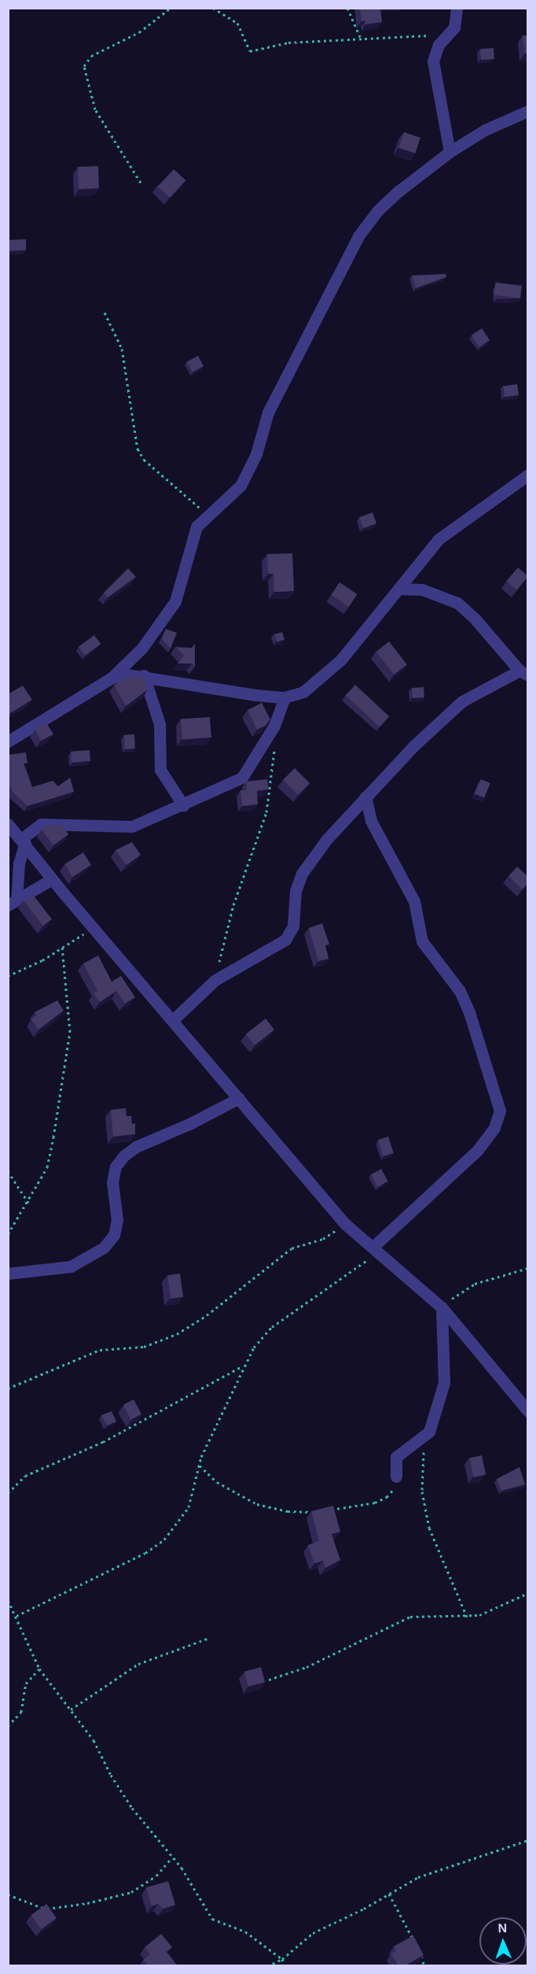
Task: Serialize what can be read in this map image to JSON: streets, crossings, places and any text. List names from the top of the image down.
{
  "north": "top"
}
